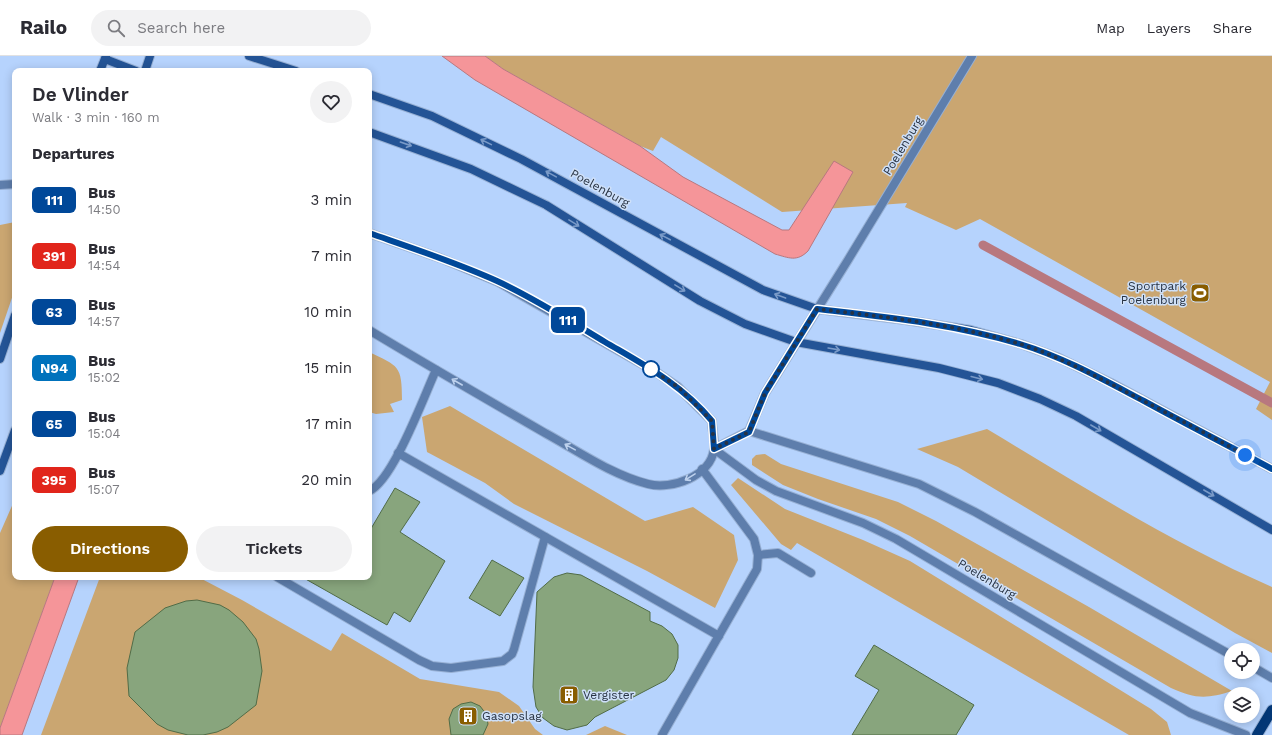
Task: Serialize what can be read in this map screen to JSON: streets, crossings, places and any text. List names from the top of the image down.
{
  "streets": {
    "street": ["Poelenburg"]
  },
  "places": {
    "sports": ["Sportpark Poelenburg"],
    "building": ["Vergister", "Gasopslag"]
  },
  "lines": ["bus line 111"],
  "page": {
    "header": "Railo",
    "search": "Search here",
    "nav": ["Map", "Layers", "Share"],
    "on_map": "111",
    "heading": [
      ["De Vlinder", "Walk · 3 min · 160 m"],
      "Departures"
    ],
    "list": [
      {
        "mark": "111",
        "name": "Bus",
        "note": "14:50",
        "value": "3 min"
      },
      {
        "mark": "391",
        "name": "Bus",
        "note": "14:54",
        "value": "7 min"
      },
      {
        "mark": "63",
        "name": "Bus",
        "note": "14:57",
        "value": "10 min"
      },
      {
        "mark": "N94",
        "name": "Bus",
        "note": "15:02",
        "value": "15 min"
      },
      {
        "mark": "65",
        "name": "Bus",
        "note": "15:04",
        "value": "17 min"
      },
      {
        "mark": "395",
        "name": "Bus",
        "note": "15:07",
        "value": "20 min"
      }
    ],
    "buttons": ["Directions", "Tickets"]
  }
}
